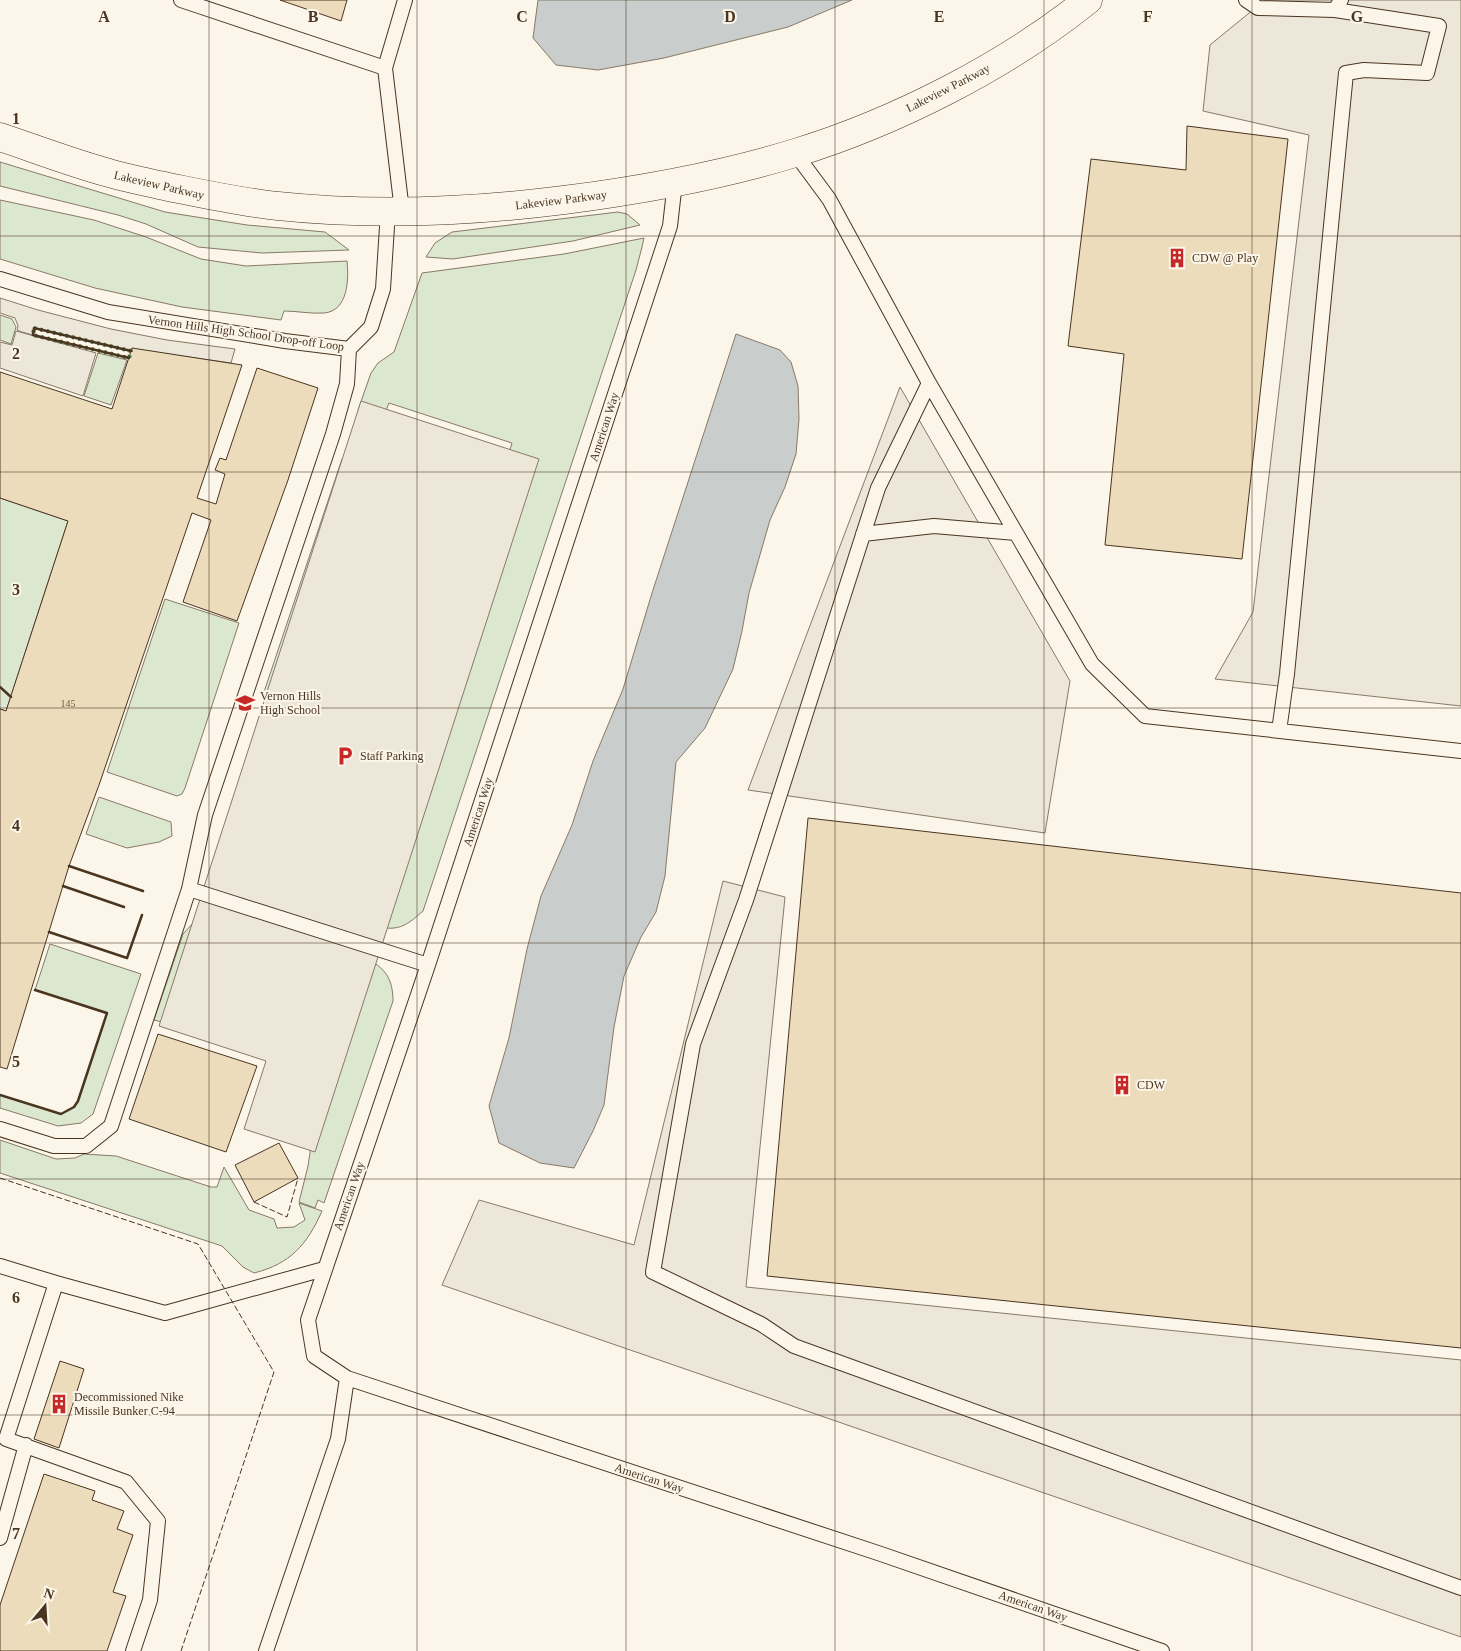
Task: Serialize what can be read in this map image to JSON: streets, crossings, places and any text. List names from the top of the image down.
{
  "streets": {
    "street": ["Lakeview Parkway"],
    "lane": ["Vernon Hills High School Drop-off Loop", "American Way"]
  },
  "crossings": [
    ["Lakeview Parkway", "Vernon Hills High School Drop-off Loop"],
    ["Lakeview Parkway", "American Way"]
  ],
  "places": {
    "building": ["CDW @ Play", "CDW", "Decommissioned Nike Missile Bunker C-94"],
    "school or university": ["Vernon Hills High School"],
    "parking": ["Staff Parking"]
  },
  "house_numbers": ["145"],
  "north": "top",
  "grid": {
    "columns": [
      "A",
      "B",
      "C",
      "D",
      "E",
      "F",
      "G"
    ],
    "rows": [
      "1",
      "2",
      "3",
      "4",
      "5",
      "6",
      "7"
    ]
  }
}
